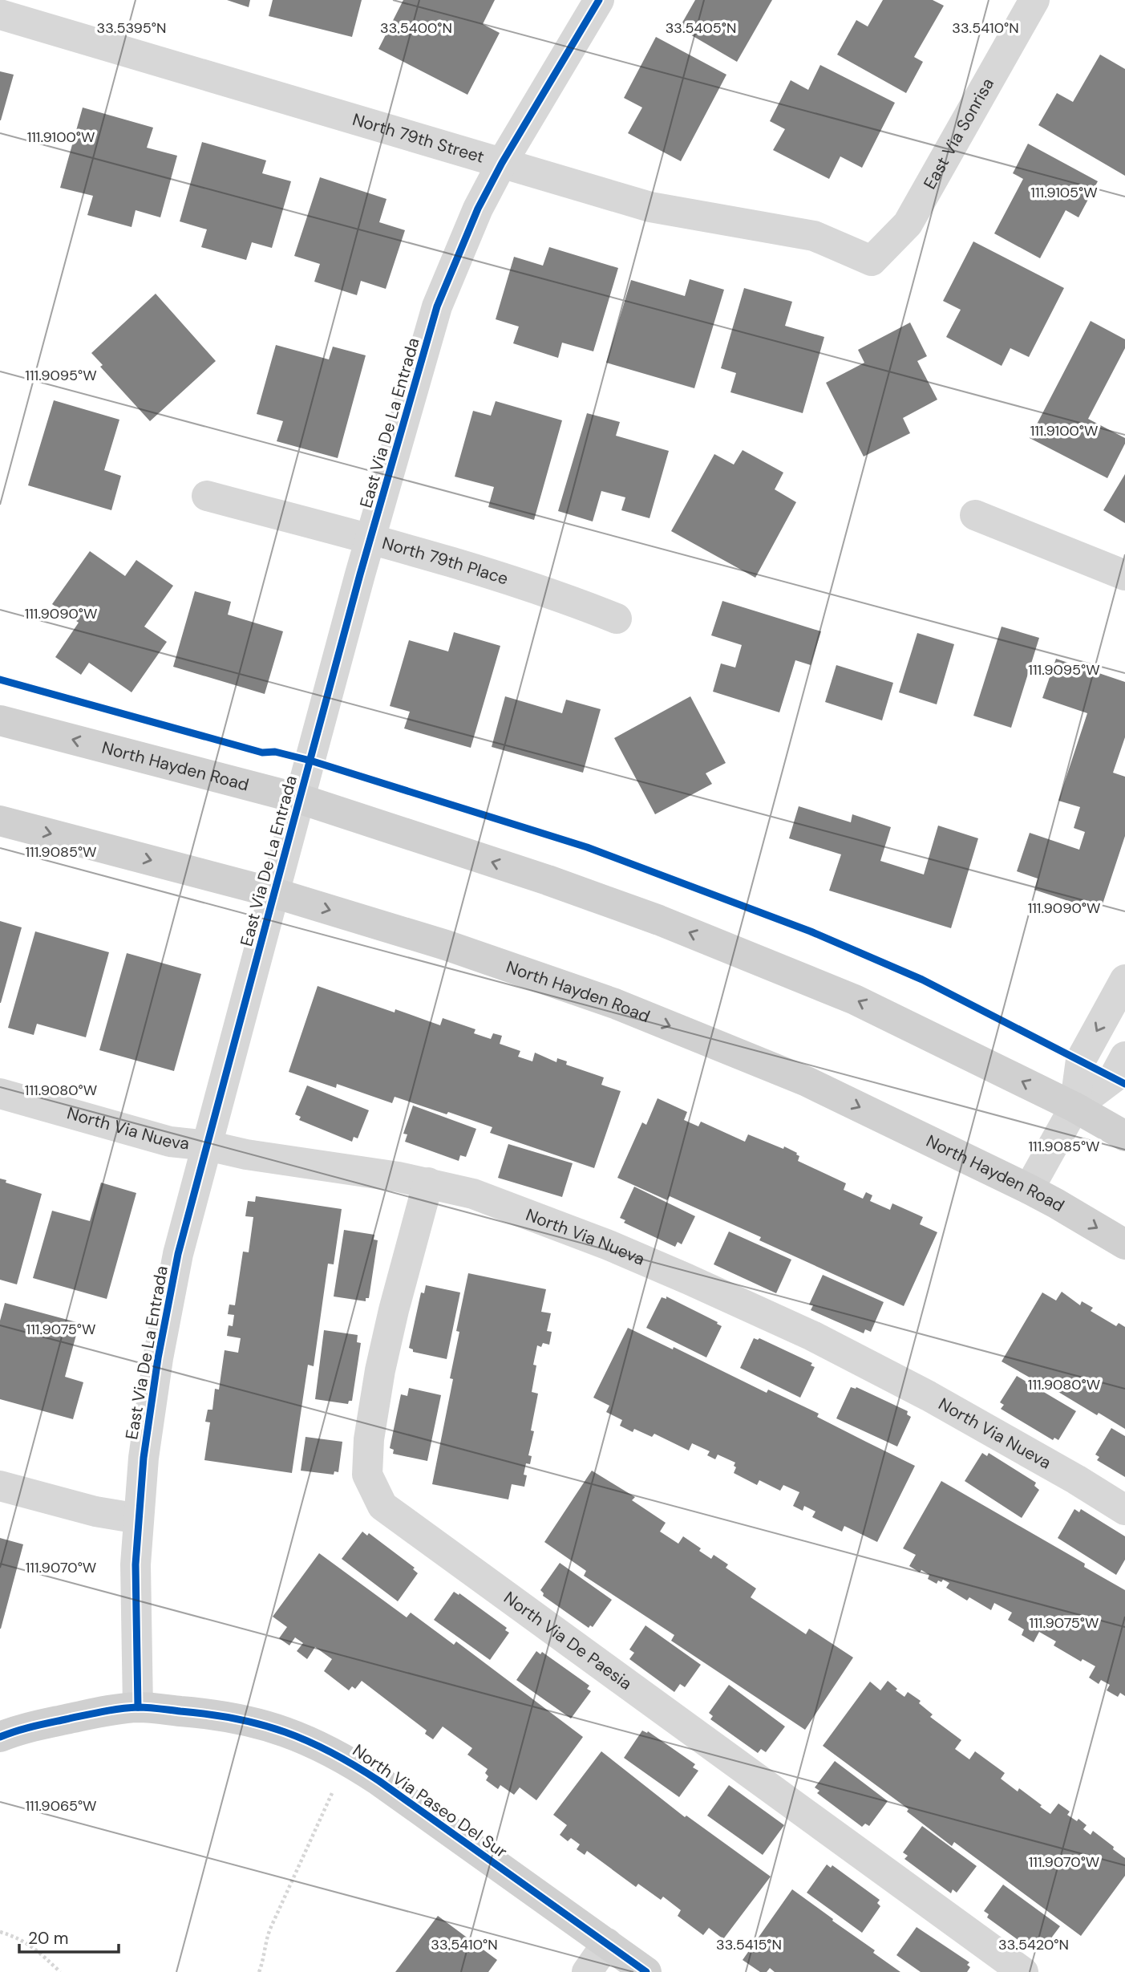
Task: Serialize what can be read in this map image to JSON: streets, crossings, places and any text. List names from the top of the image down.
{
  "streets": {
    "main road": ["North Hayden Road", "North Via Paseo Del Sur"],
    "street": [
      "East Via Sonrisa",
      "North 79th Street",
      "East Via De La Entrada",
      "North 79th Place",
      "North Via Nueva",
      "North Via De Paesia"
    ]
  },
  "crossings": [
    ["East Via Sonrisa", "North 79th Street"],
    ["North 79th Street", "East Via De La Entrada"],
    ["East Via De La Entrada", "North 79th Place"],
    ["East Via De La Entrada", "North Hayden Road"],
    ["East Via De La Entrada", "North Via Nueva"],
    ["East Via De La Entrada", "North Via Paseo Del Sur"],
    ["North Via Nueva", "North Via De Paesia"]
  ],
  "scale_bar": "20 m",
  "coordinates": [
    "33.5395°N",
    "33.5400°N",
    "33.5405°N",
    "33.5410°N",
    "111.9100°W",
    "111.9105°W",
    "111.9095°W",
    "111.9090°W",
    "111.9085°W",
    "111.9080°W",
    "111.9075°W",
    "111.9070°W",
    "111.9065°W",
    "33.5415°N",
    "33.5420°N"
  ]
}
